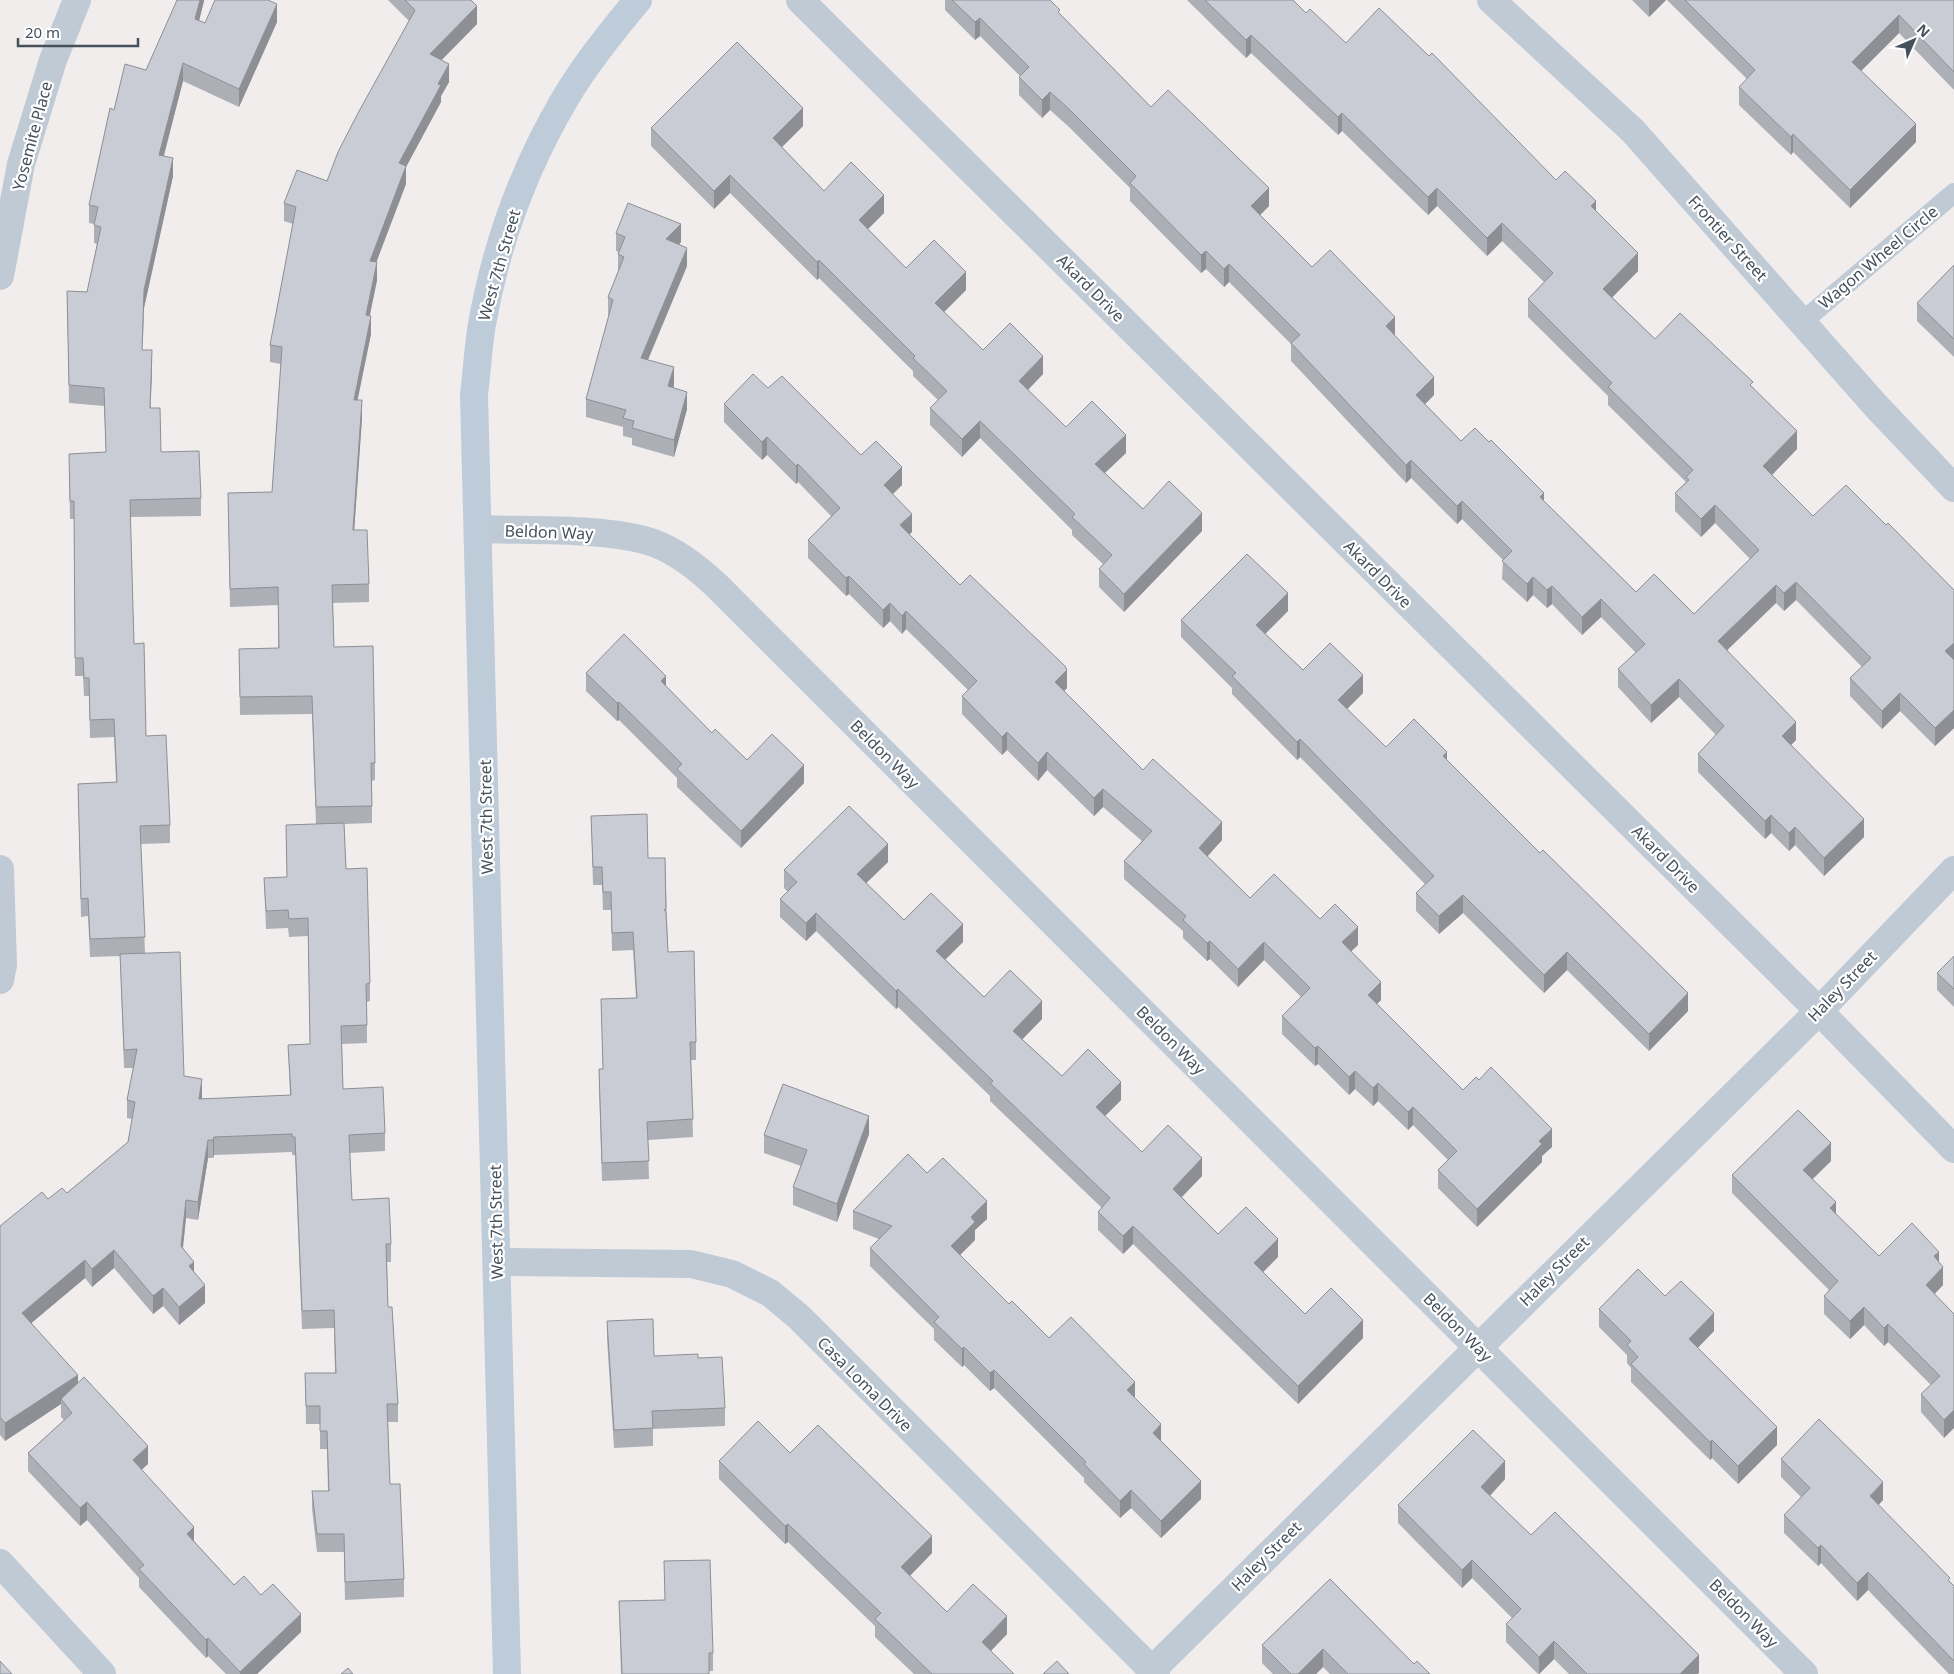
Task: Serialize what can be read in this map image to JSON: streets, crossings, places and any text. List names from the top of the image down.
{
  "streets": {
    "main road": ["West 7th Street"],
    "street": [
      "Yosemite Place",
      "Frontier Street",
      "Akard Drive",
      "Beldon Way",
      "Haley Street",
      "Casa Loma Drive"
    ],
    "lane": ["Wagon Wheel Circle"]
  },
  "crossings": [
    ["Frontier Street", "Wagon Wheel Circle"],
    ["West 7th Street", "Beldon Way"],
    ["West 7th Street", "Casa Loma Drive"],
    ["Akard Drive", "Haley Street"],
    ["Beldon Way", "Haley Street"],
    ["Haley Street", "Casa Loma Drive"]
  ],
  "scale_bar": "20 m",
  "north": "top right"
}
